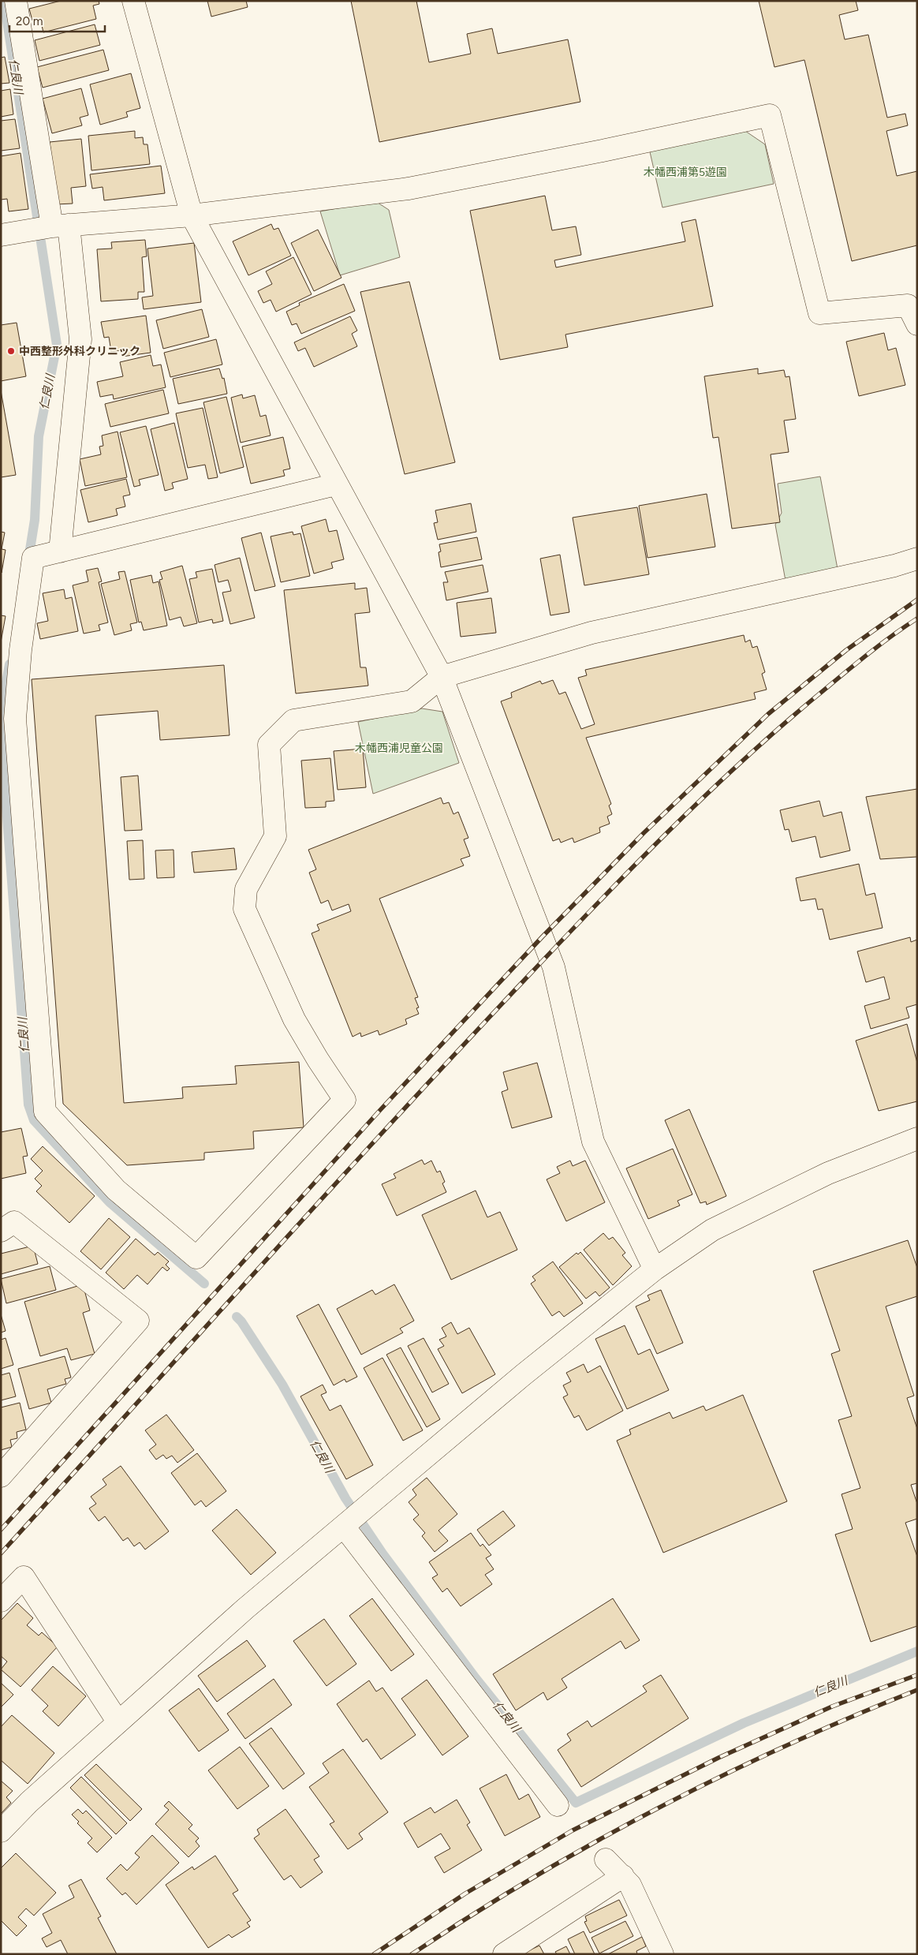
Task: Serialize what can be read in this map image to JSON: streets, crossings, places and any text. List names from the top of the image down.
{
  "water": ["仁良川"],
  "parks": ["木幡西浦第5遊園", "木幡西浦児童公園"],
  "places": ["中西整形外科クリニック"],
  "scale_bar": "20 m"
}
